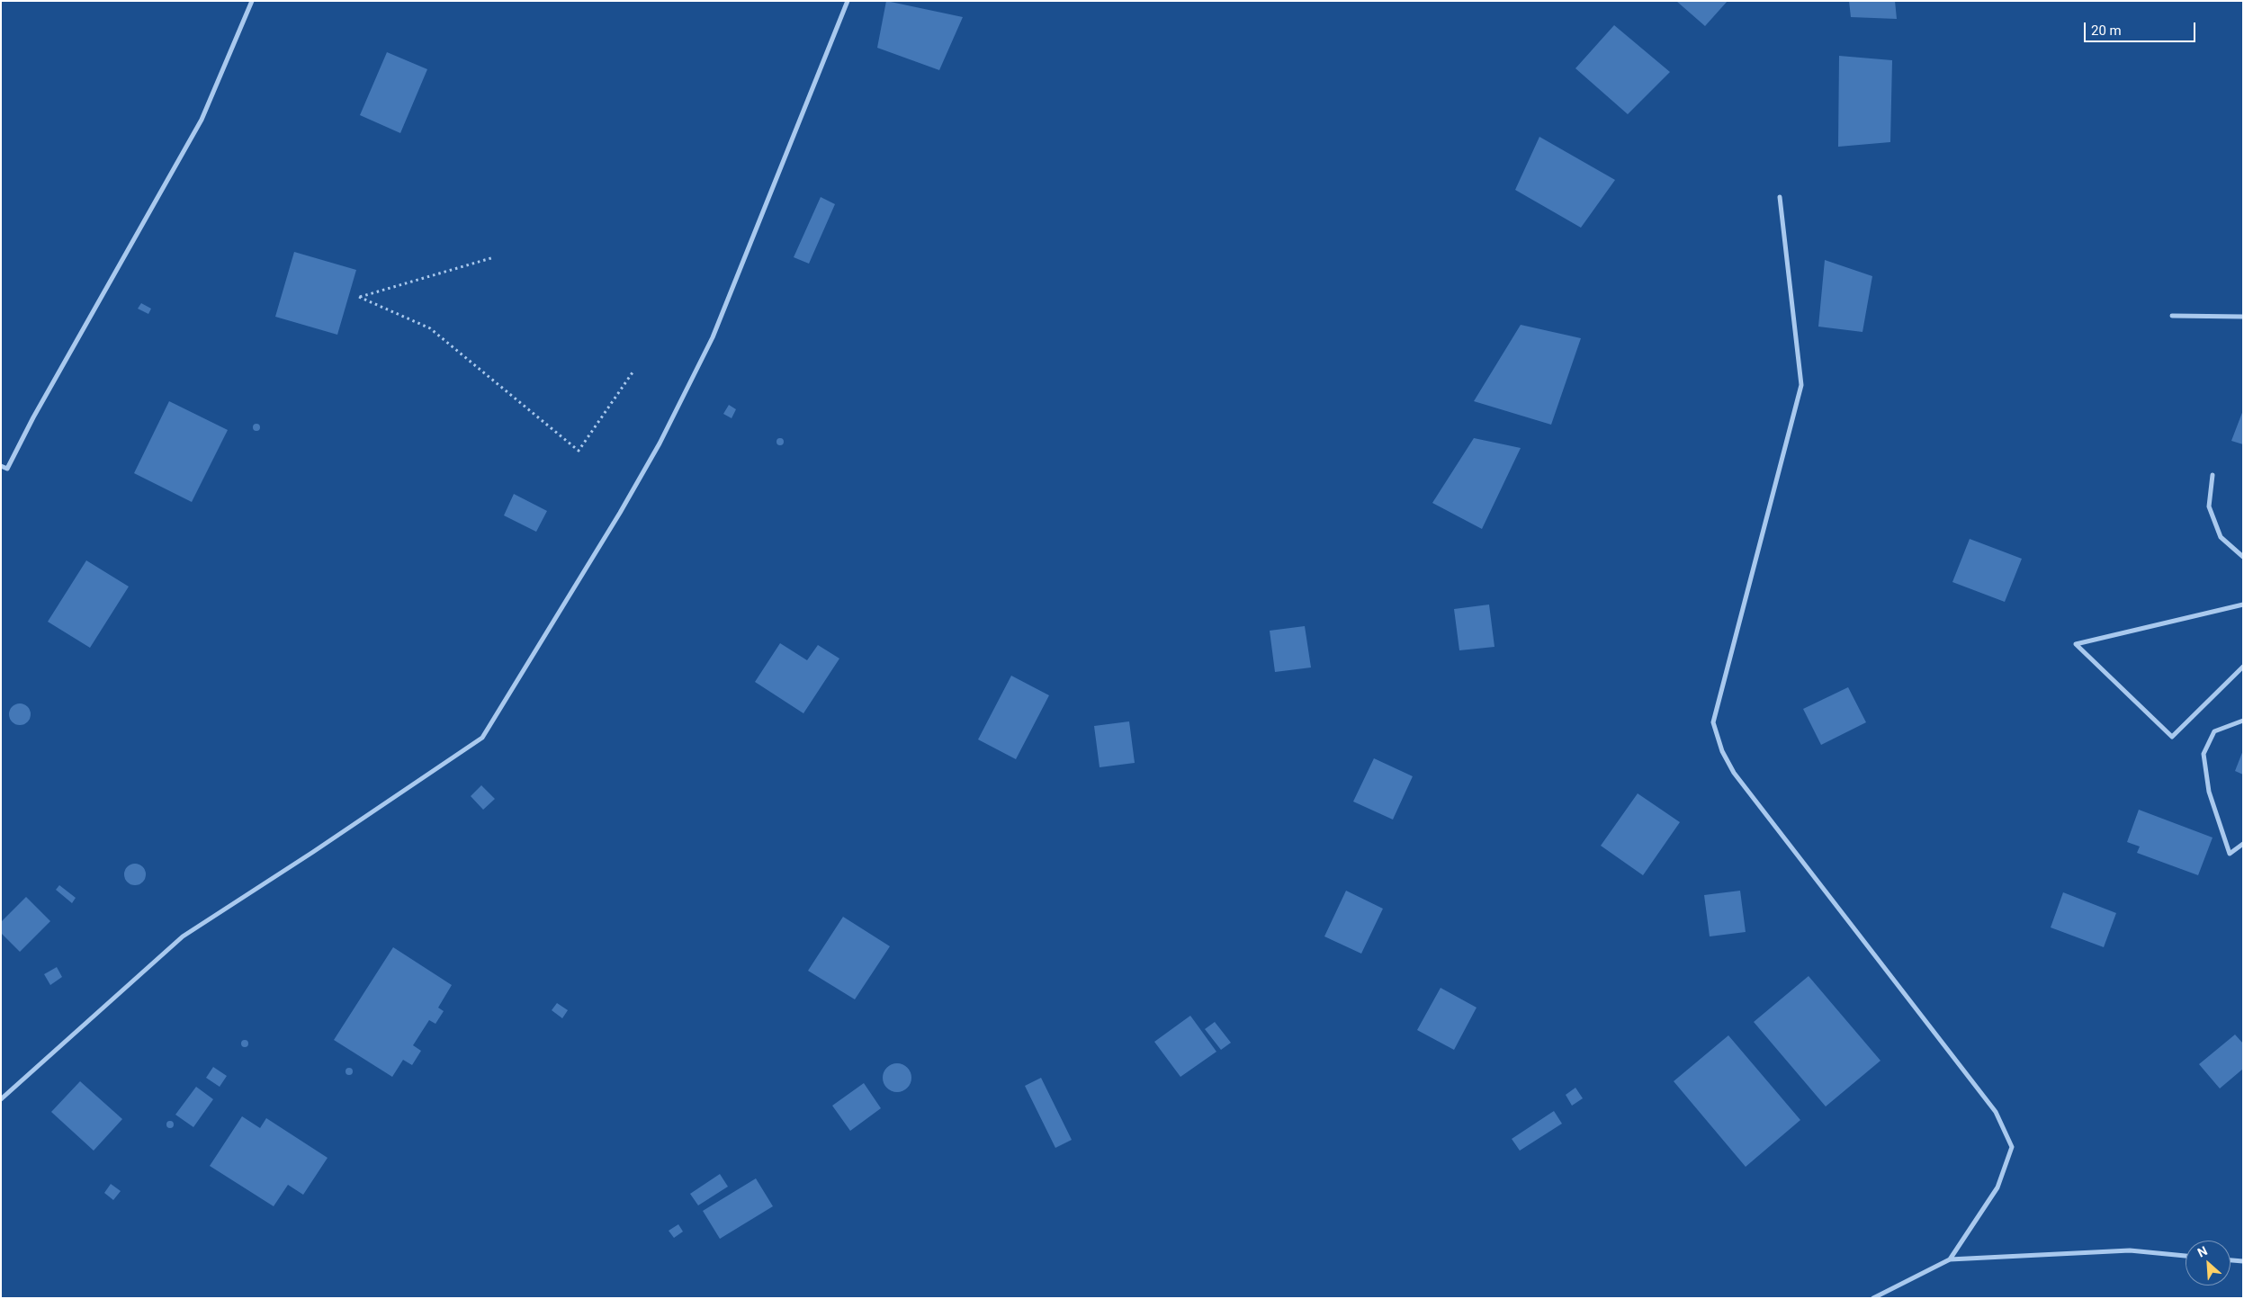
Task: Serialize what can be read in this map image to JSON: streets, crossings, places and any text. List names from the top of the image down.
{
  "scale_bar": "20 m",
  "north": "top left"
}
